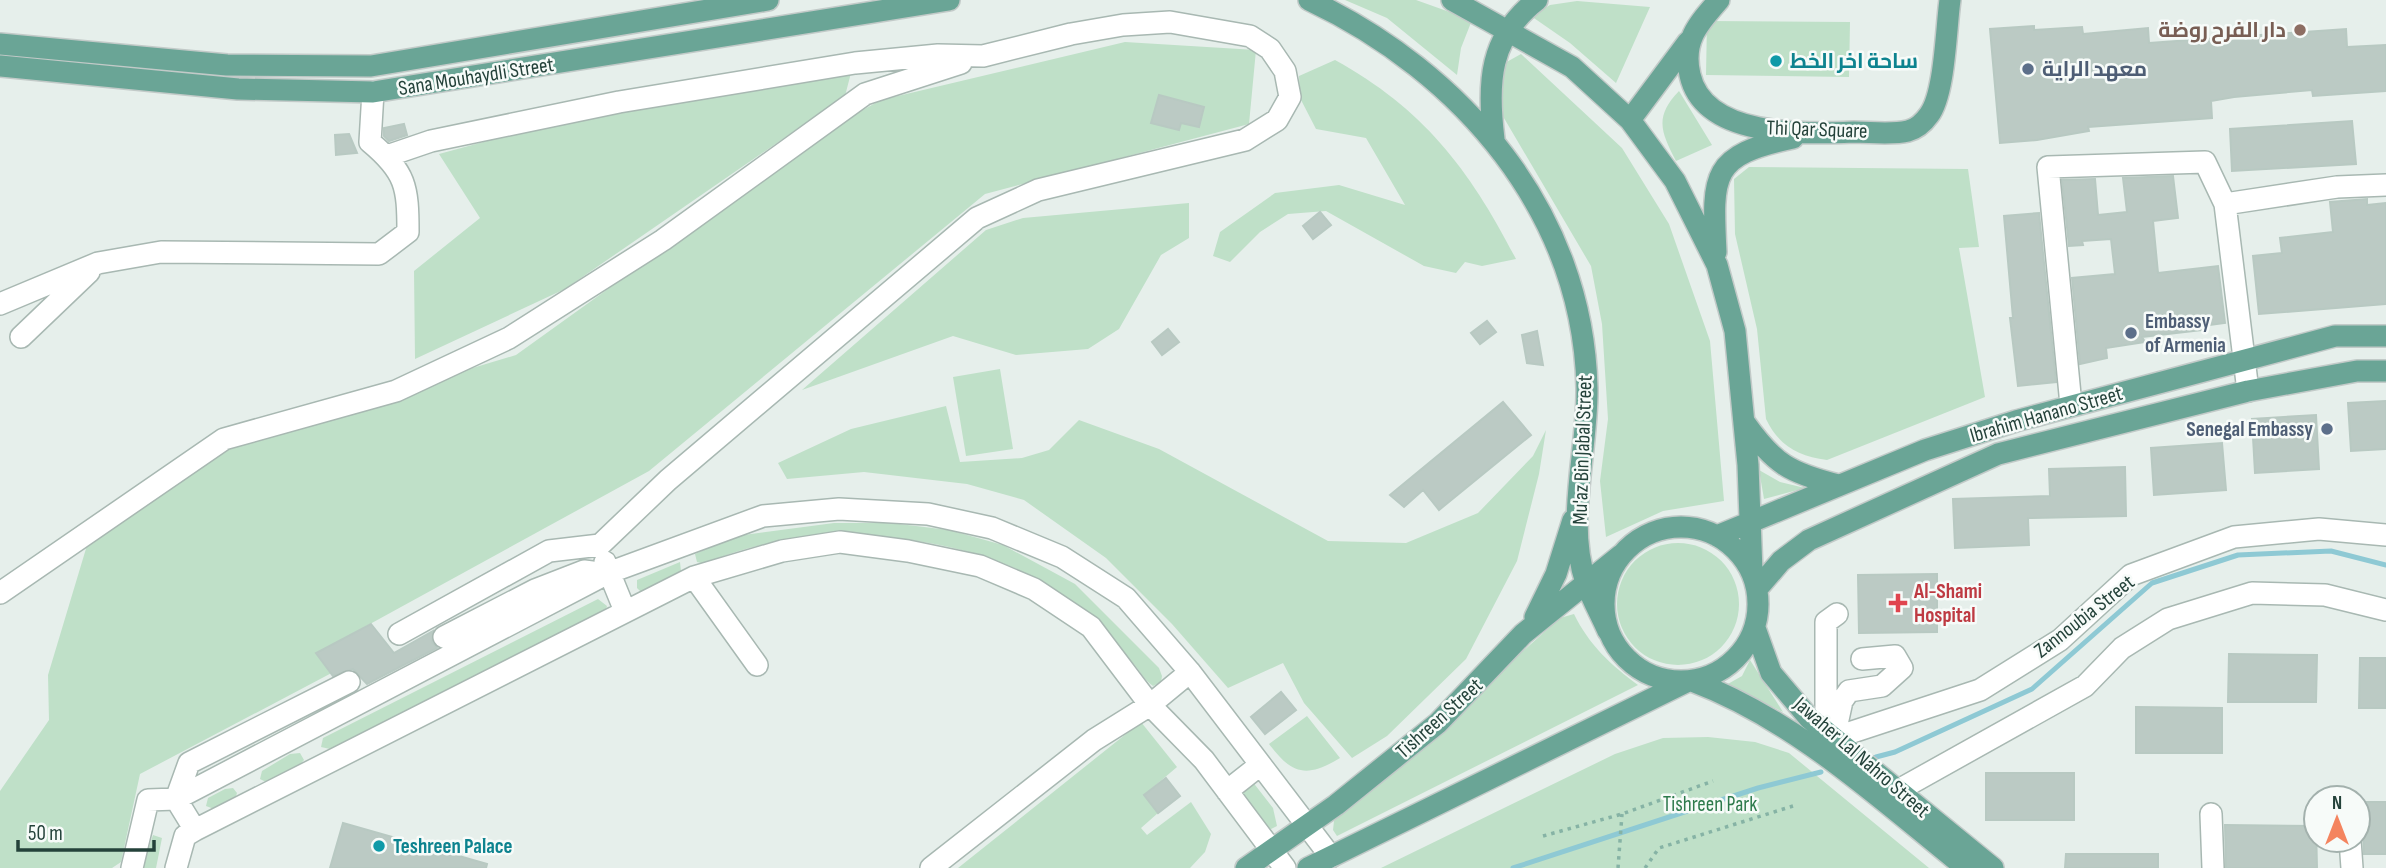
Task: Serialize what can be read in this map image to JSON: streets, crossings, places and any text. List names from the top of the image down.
{
  "streets": {
    "main road": [
      "Sana Mouhaydli Street",
      "Thi Qar Square",
      "Ibrahim Hanano Street",
      "Mu'az Bin Jabal Street",
      "Tishreen Street",
      "Jawaher Lal Nahro Street"
    ],
    "street": ["Zannoubia Street"]
  },
  "crossings": [
    ["Ibrahim Hanano Street", "Mu'az Bin Jabal Street"],
    ["Ibrahim Hanano Street", "Tishreen Street"],
    ["Ibrahim Hanano Street", "Jawaher Lal Nahro Street"],
    ["Mu'az Bin Jabal Street", "Tishreen Street"],
    ["Mu'az Bin Jabal Street", "Jawaher Lal Nahro Street"],
    ["Zannoubia Street", "Jawaher Lal Nahro Street"],
    ["Tishreen Street", "Jawaher Lal Nahro Street"]
  ],
  "parks": ["Tishreen Park"],
  "places": {
    "other": [
      "دار الفرح روضة",
      "ساحة اخر الخط",
      "معهد الراية",
      "Embassy of Armenia",
      "Senegal Embassy",
      "Teshreen Palace"
    ],
    "health": ["Al-Shami Hospital"]
  },
  "scale_bar": "50 m",
  "north": "top"
}
